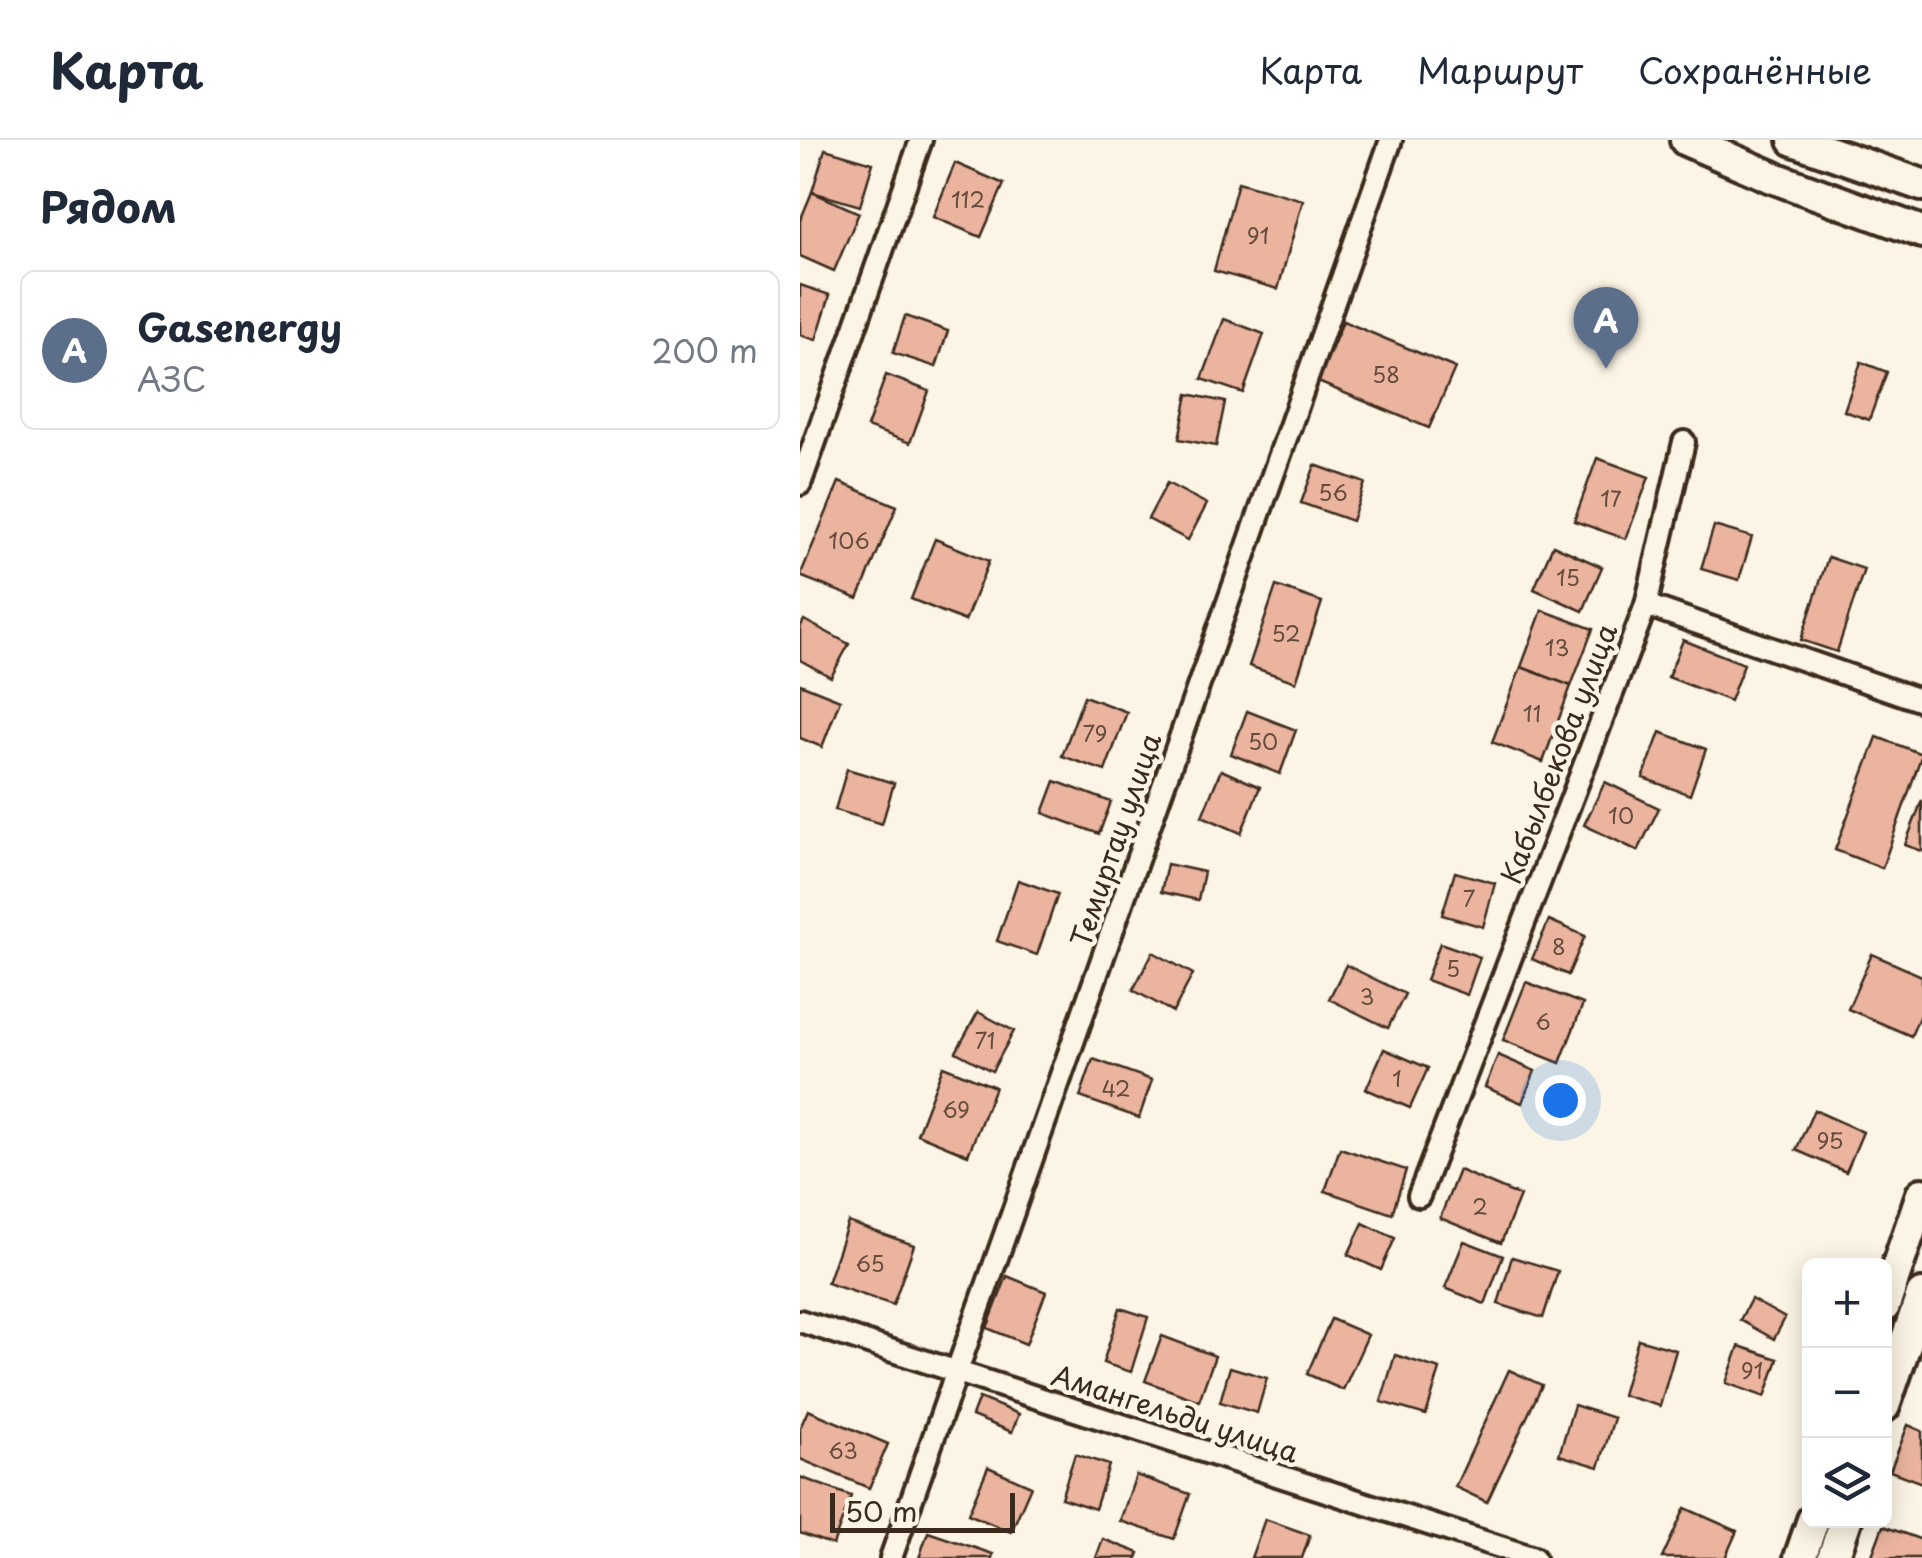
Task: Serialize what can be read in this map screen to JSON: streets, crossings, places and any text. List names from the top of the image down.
{
  "streets": {
    "street": ["Кабылбекова улица", "Темиртау улица", "Амангельди улица"]
  },
  "crossings": [
    ["Темиртау улица", "Амангельди улица"]
  ],
  "house_numbers": [
    "112",
    "91",
    "58",
    "56",
    "17",
    "106",
    "15",
    "52",
    "13",
    "11",
    "79",
    "50",
    "10",
    "7",
    "8",
    "5",
    "3",
    "6",
    "71",
    "1",
    "42",
    "69",
    "95",
    "2",
    "65",
    "91",
    "63"
  ],
  "scale_bar": "50 m",
  "page": {
    "header": "Карта",
    "nav": ["Карта", "Маршрут", "Сохранённые"],
    "heading": "Рядом",
    "list": [
      {
        "mark": "A",
        "name": "Gasenergy",
        "note": "АЗС",
        "value": "200 m"
      }
    ],
    "pins": "A",
    "map_buttons": ["+", "−"],
    "scale": "50 m"
  }
}
